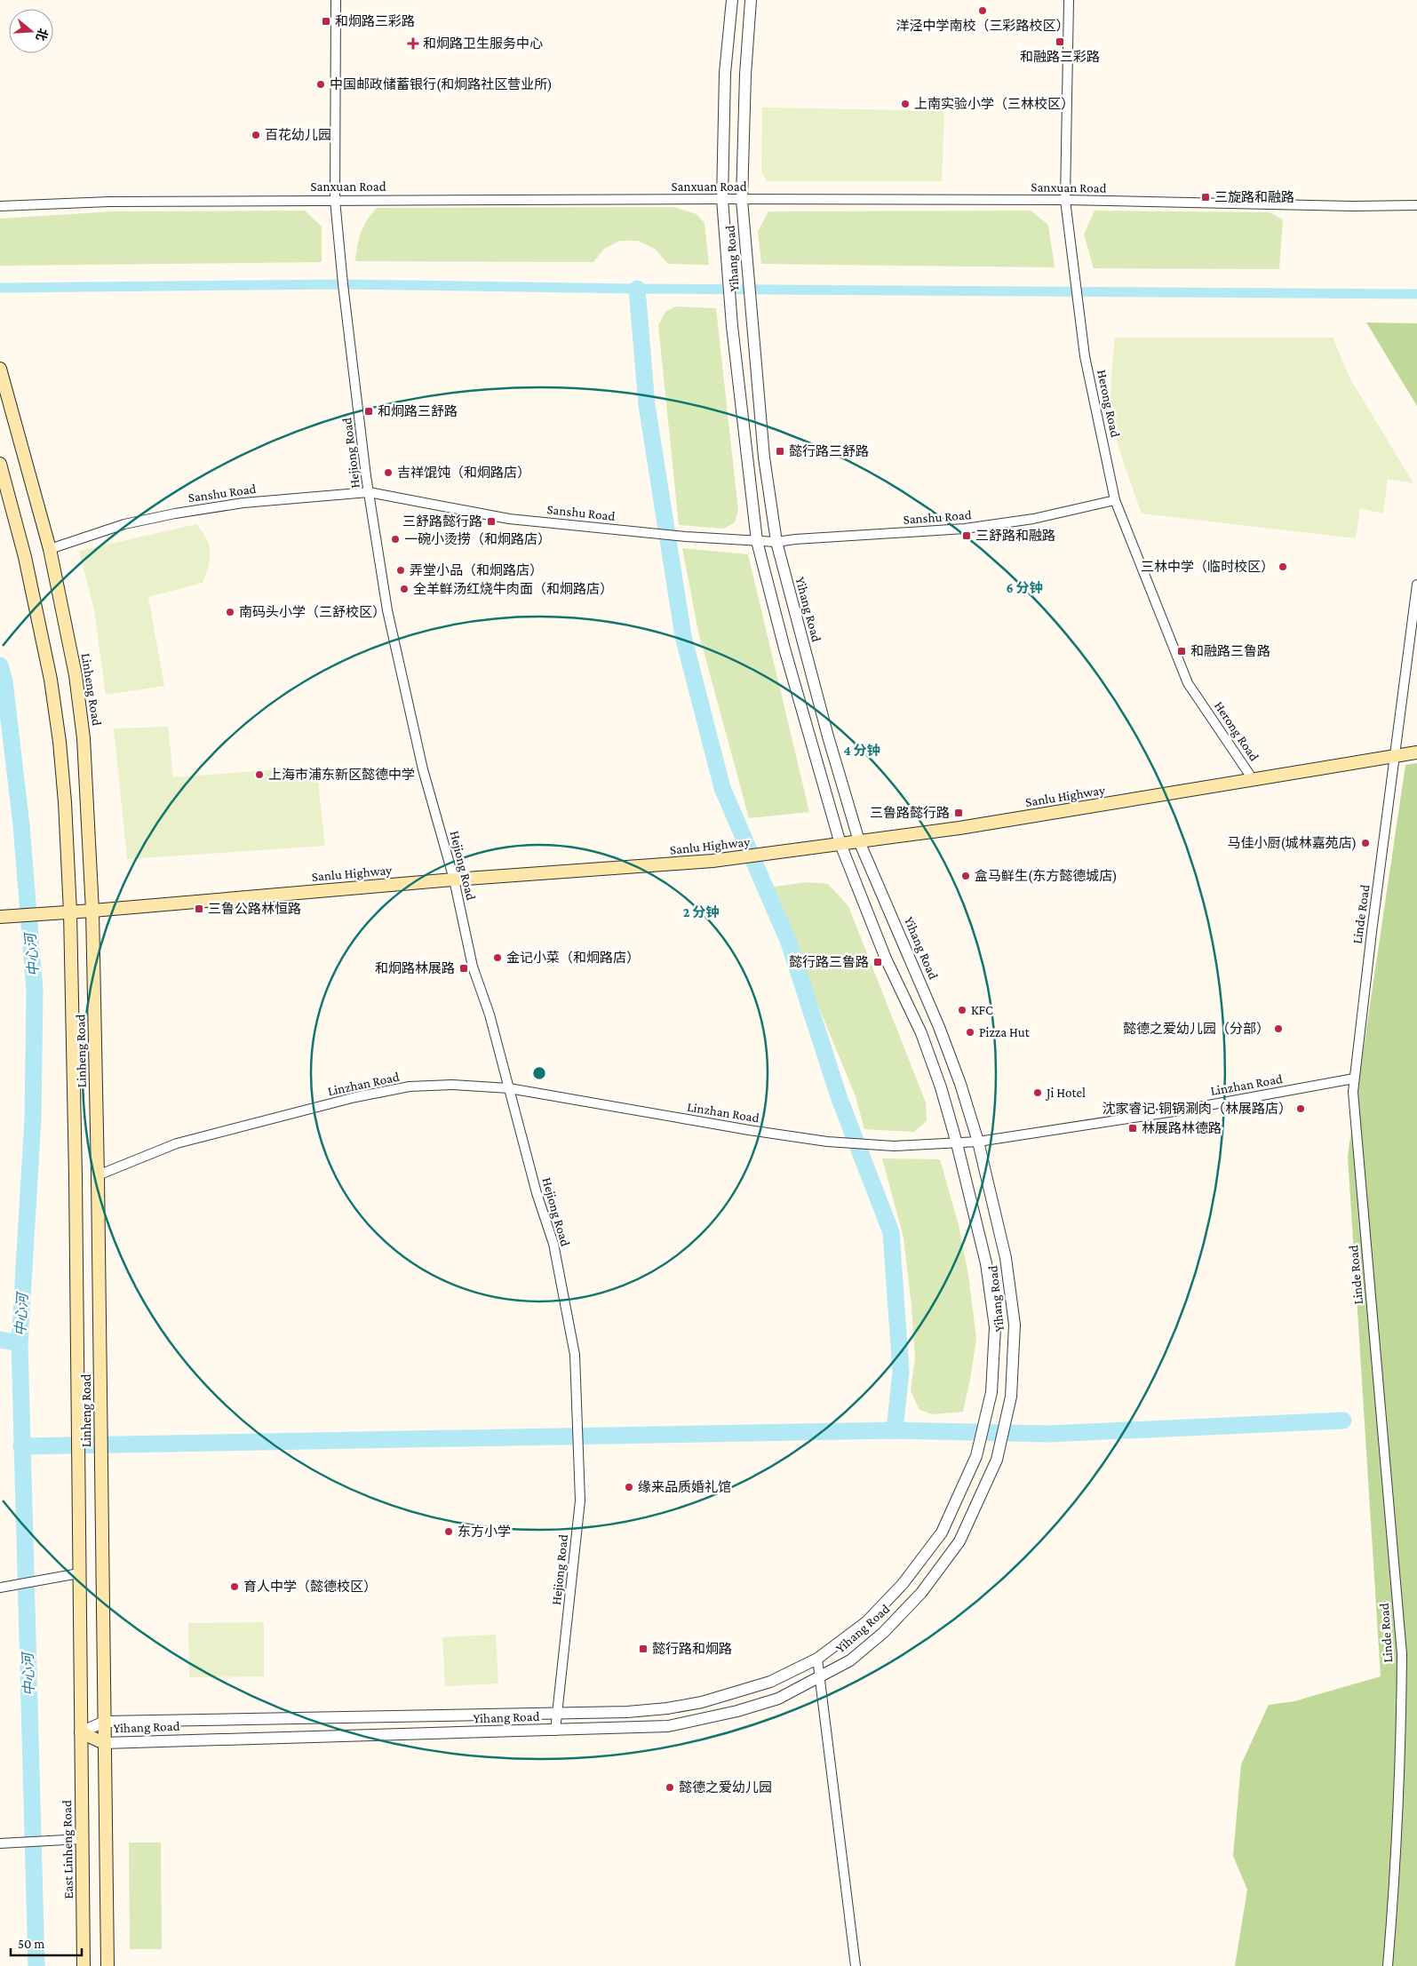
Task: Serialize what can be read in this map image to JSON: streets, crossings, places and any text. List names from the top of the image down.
{
  "streets": {
    "main road": [
      "Yihang Road",
      "Linheng Road",
      "Sanlu Highway",
      "East Linheng Road"
    ],
    "street": [
      "Sanxuan Road",
      "Herong Road",
      "Hejiong Road",
      "Sanshu Road",
      "Linde Road",
      "Linzhan Road"
    ]
  },
  "crossings": [
    ["Sanxuan Road", "Yihang Road"],
    ["Sanxuan Road", "Herong Road"],
    ["Sanxuan Road", "Hejiong Road"],
    ["Yihang Road", "Hejiong Road"],
    ["Yihang Road", "Sanshu Road"],
    ["Yihang Road", "Linheng Road"],
    ["Yihang Road", "Sanlu Highway"],
    ["Yihang Road", "Linzhan Road"],
    ["Yihang Road", "East Linheng Road"],
    ["Herong Road", "Sanshu Road"],
    ["Herong Road", "Sanlu Highway"],
    ["Hejiong Road", "Sanshu Road"],
    ["Hejiong Road", "Sanlu Highway"],
    ["Hejiong Road", "Linzhan Road"],
    ["Sanshu Road", "Linheng Road"],
    ["Linheng Road", "Sanlu Highway"],
    ["Linheng Road", "Linzhan Road"],
    ["Linheng Road", "East Linheng Road"],
    ["Sanlu Highway", "Linde Road"],
    ["Linde Road", "Linzhan Road"]
  ],
  "water": ["中心河"],
  "places": {
    "other": [
      "洋泾中学南校（三彩路校区）",
      "中国邮政储蓄银行(和炯路社区营业所)",
      "上南实验小学（三林校区）",
      "百花幼儿园",
      "吉祥馄饨（和炯路店）",
      "一碗小烫捞（和炯路店）",
      "三林中学（临时校区）",
      "弄堂小品（和炯路店）",
      "全羊鲜汤红烧牛肉面（和炯路店）",
      "南码头小学（三舒校区）",
      "上海市浦东新区懿德中学",
      "马佳小厨(城林嘉苑店)",
      "盒马鲜生(东方懿德城店)",
      "金记小菜（和炯路店）",
      "KFC",
      "懿德之爱幼儿园（分部）",
      "Pizza Hut",
      "Ji Hotel",
      "沈家睿记·铜锅涮肉（林展路店）",
      "缘来品质婚礼馆",
      "东方小学",
      "育人中学（懿德校区）",
      "懿德之爱幼儿园"
    ],
    "transit": [
      "和炯路三彩路",
      "和融路三彩路",
      "三旋路和融路",
      "和炯路三舒路",
      "懿行路三舒路",
      "三舒路懿行路",
      "三舒路和融路",
      "和融路三鲁路",
      "三鲁路懿行路",
      "三鲁公路林恒路",
      "懿行路三鲁路",
      "和炯路林展路",
      "林展路林德路",
      "懿行路和炯路"
    ],
    "health": ["和炯路卫生服务中心"]
  },
  "scale_bar": "50 m",
  "north": "right",
  "rings": ["6 分钟", "4 分钟", "2 分钟"]
}
